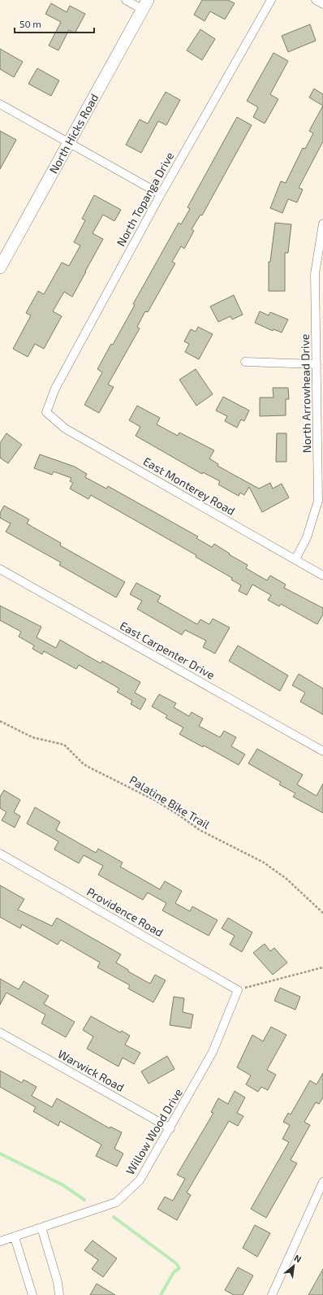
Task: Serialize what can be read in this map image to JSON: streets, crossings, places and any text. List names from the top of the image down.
{
  "streets": {
    "main road": ["North Hicks Road"],
    "street": [
      "North Topanga Drive",
      "North Arrowhead Drive",
      "East Monterey Road",
      "East Carpenter Drive",
      "Providence Road",
      "Warwick Road",
      "Willow Wood Drive"
    ],
    "path": ["Palatine Bike Trail"]
  },
  "crossings": [
    ["North Topanga Drive", "East Monterey Road"],
    ["North Arrowhead Drive", "East Monterey Road"],
    ["Providence Road", "Willow Wood Drive"],
    ["Warwick Road", "Willow Wood Drive"]
  ],
  "scale_bar": "50 m",
  "north": "top right"
}
